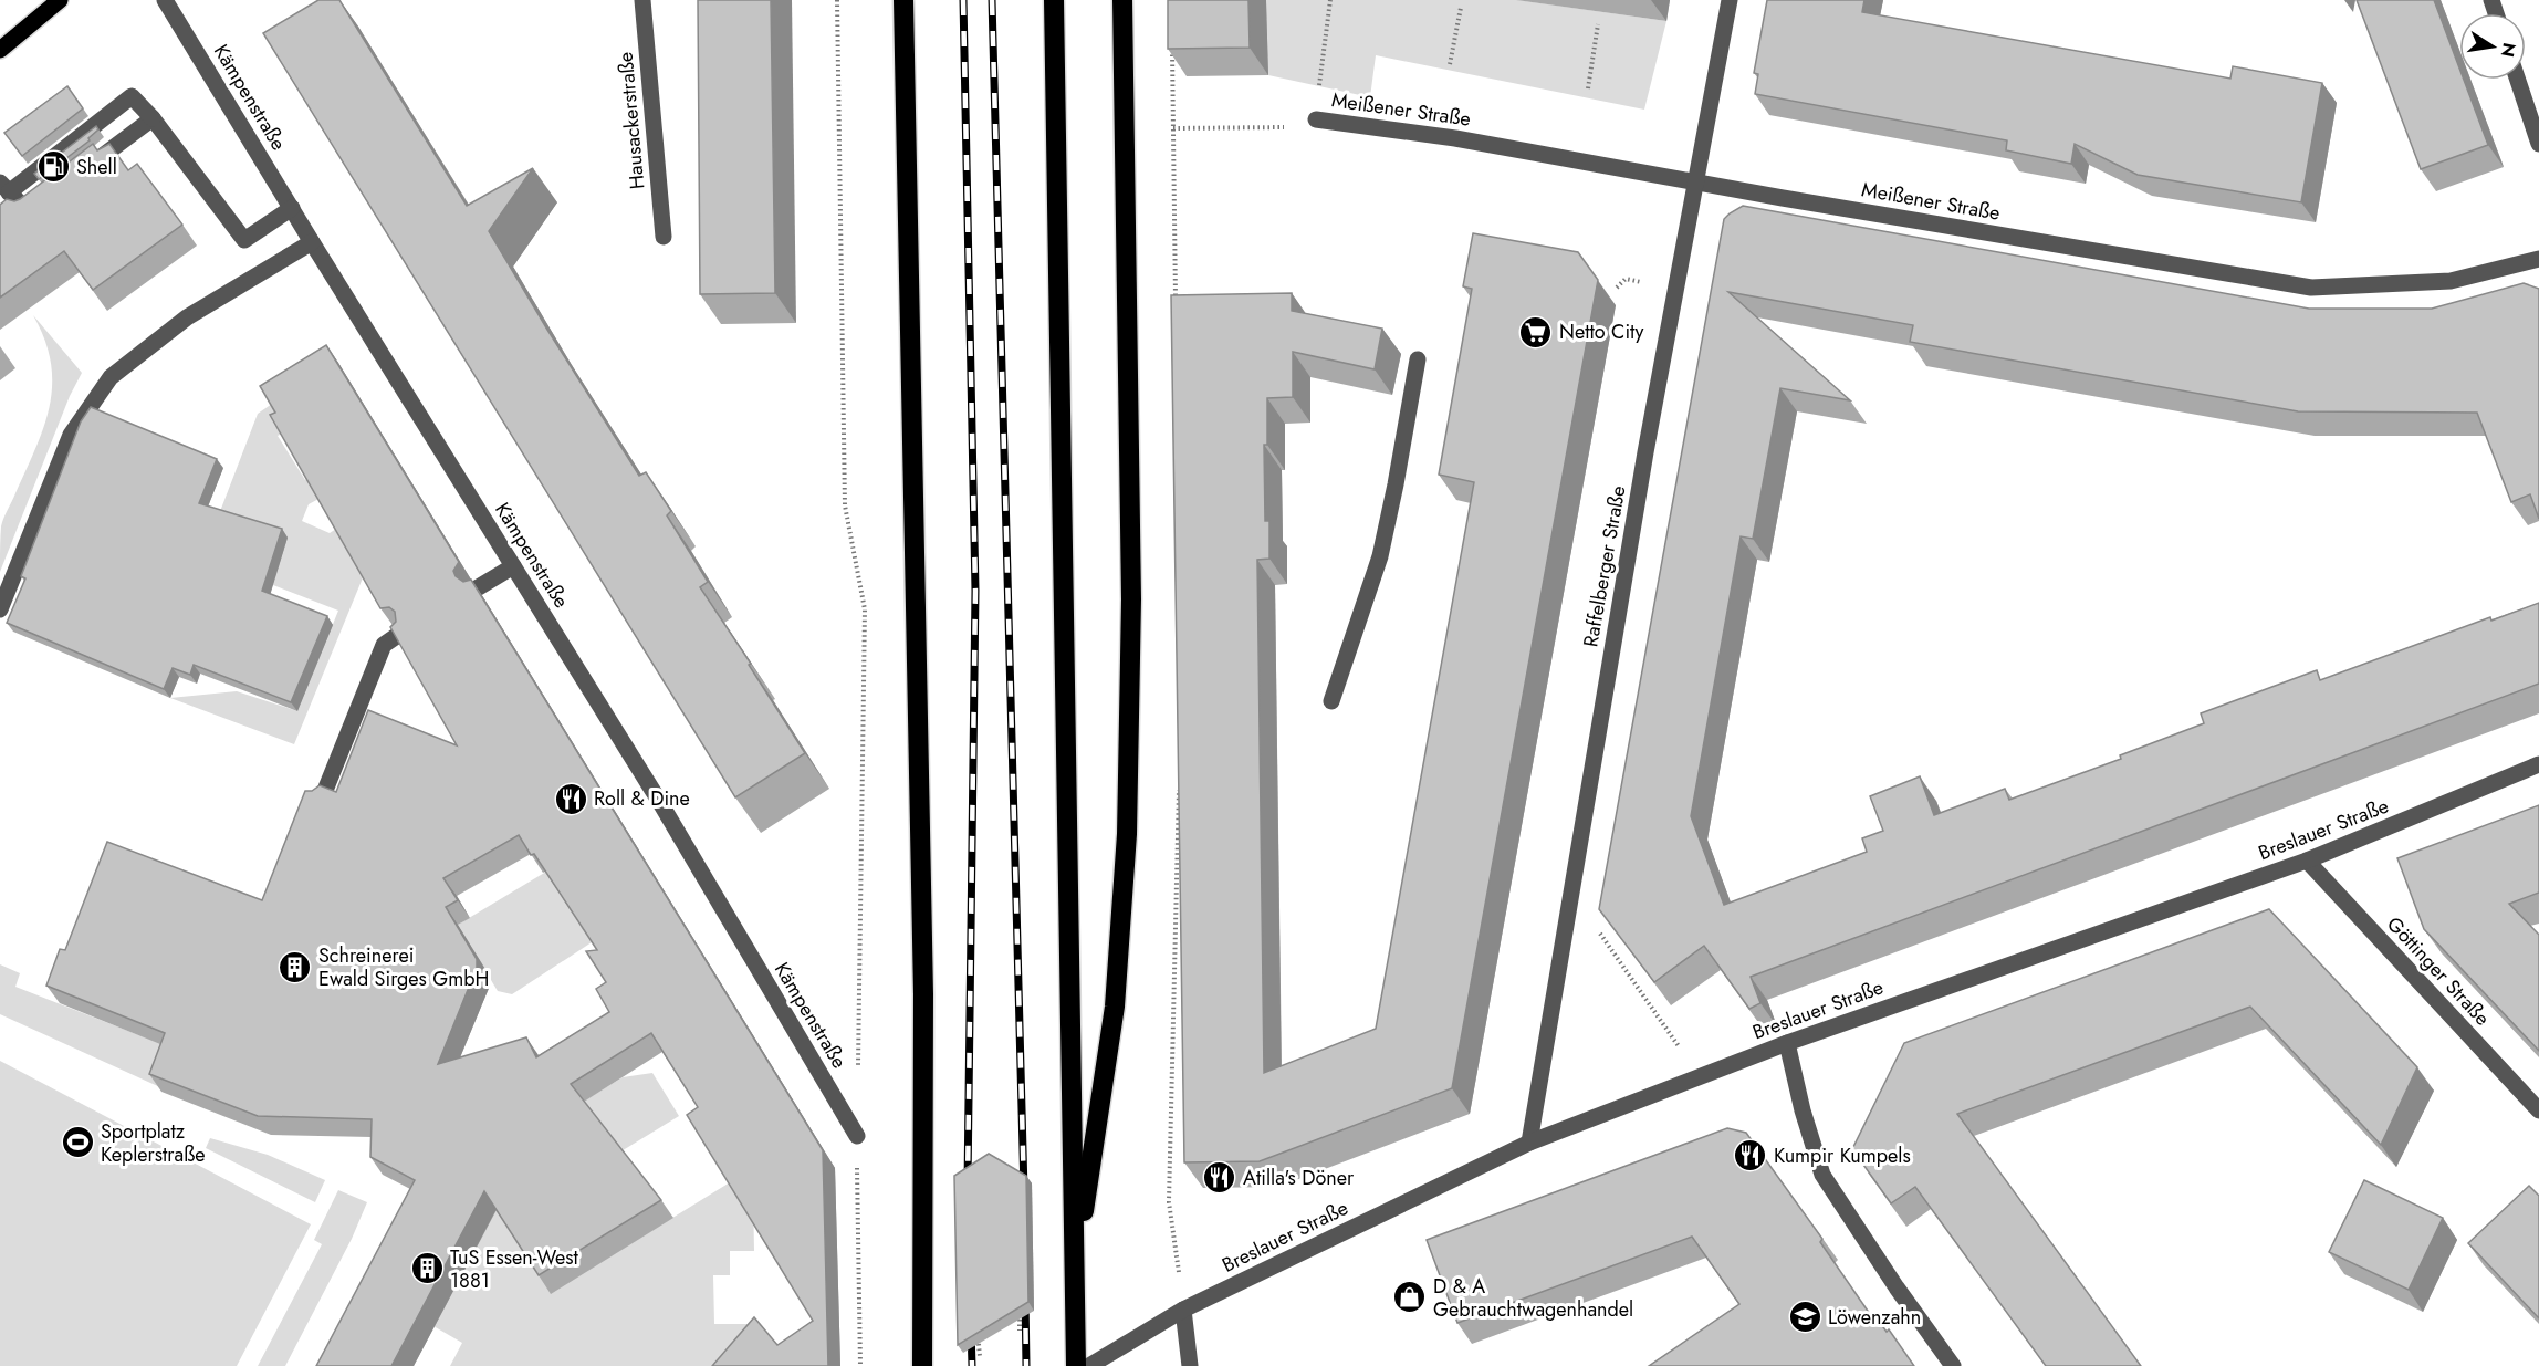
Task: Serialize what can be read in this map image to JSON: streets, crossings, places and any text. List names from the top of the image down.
{
  "streets": {
    "street": [
      "Kämpenstraße",
      "Meißener Straße",
      "Hausackerstraße",
      "Raffelberger Straße",
      "Breslauer Straße",
      "Göttinger Straße"
    ]
  },
  "crossings": [
    ["Meißener Straße", "Raffelberger Straße"],
    ["Raffelberger Straße", "Breslauer Straße"],
    ["Breslauer Straße", "Göttinger Straße"]
  ],
  "places": {
    "fuel station": ["Shell"],
    "supermarket": ["Netto City"],
    "restaurant": ["Roll & Dine", "Kumpir Kumpels", "Atilla's Döner"],
    "building": ["Schreinerei Ewald Sirges GmbH", "TuS Essen-West 1881"],
    "sports": ["Sportplatz Keplerstraße"],
    "shop": ["D & A Gebrauchtwagenhandel"],
    "school or university": ["Löwenzahn"]
  },
  "north": "right"
}
